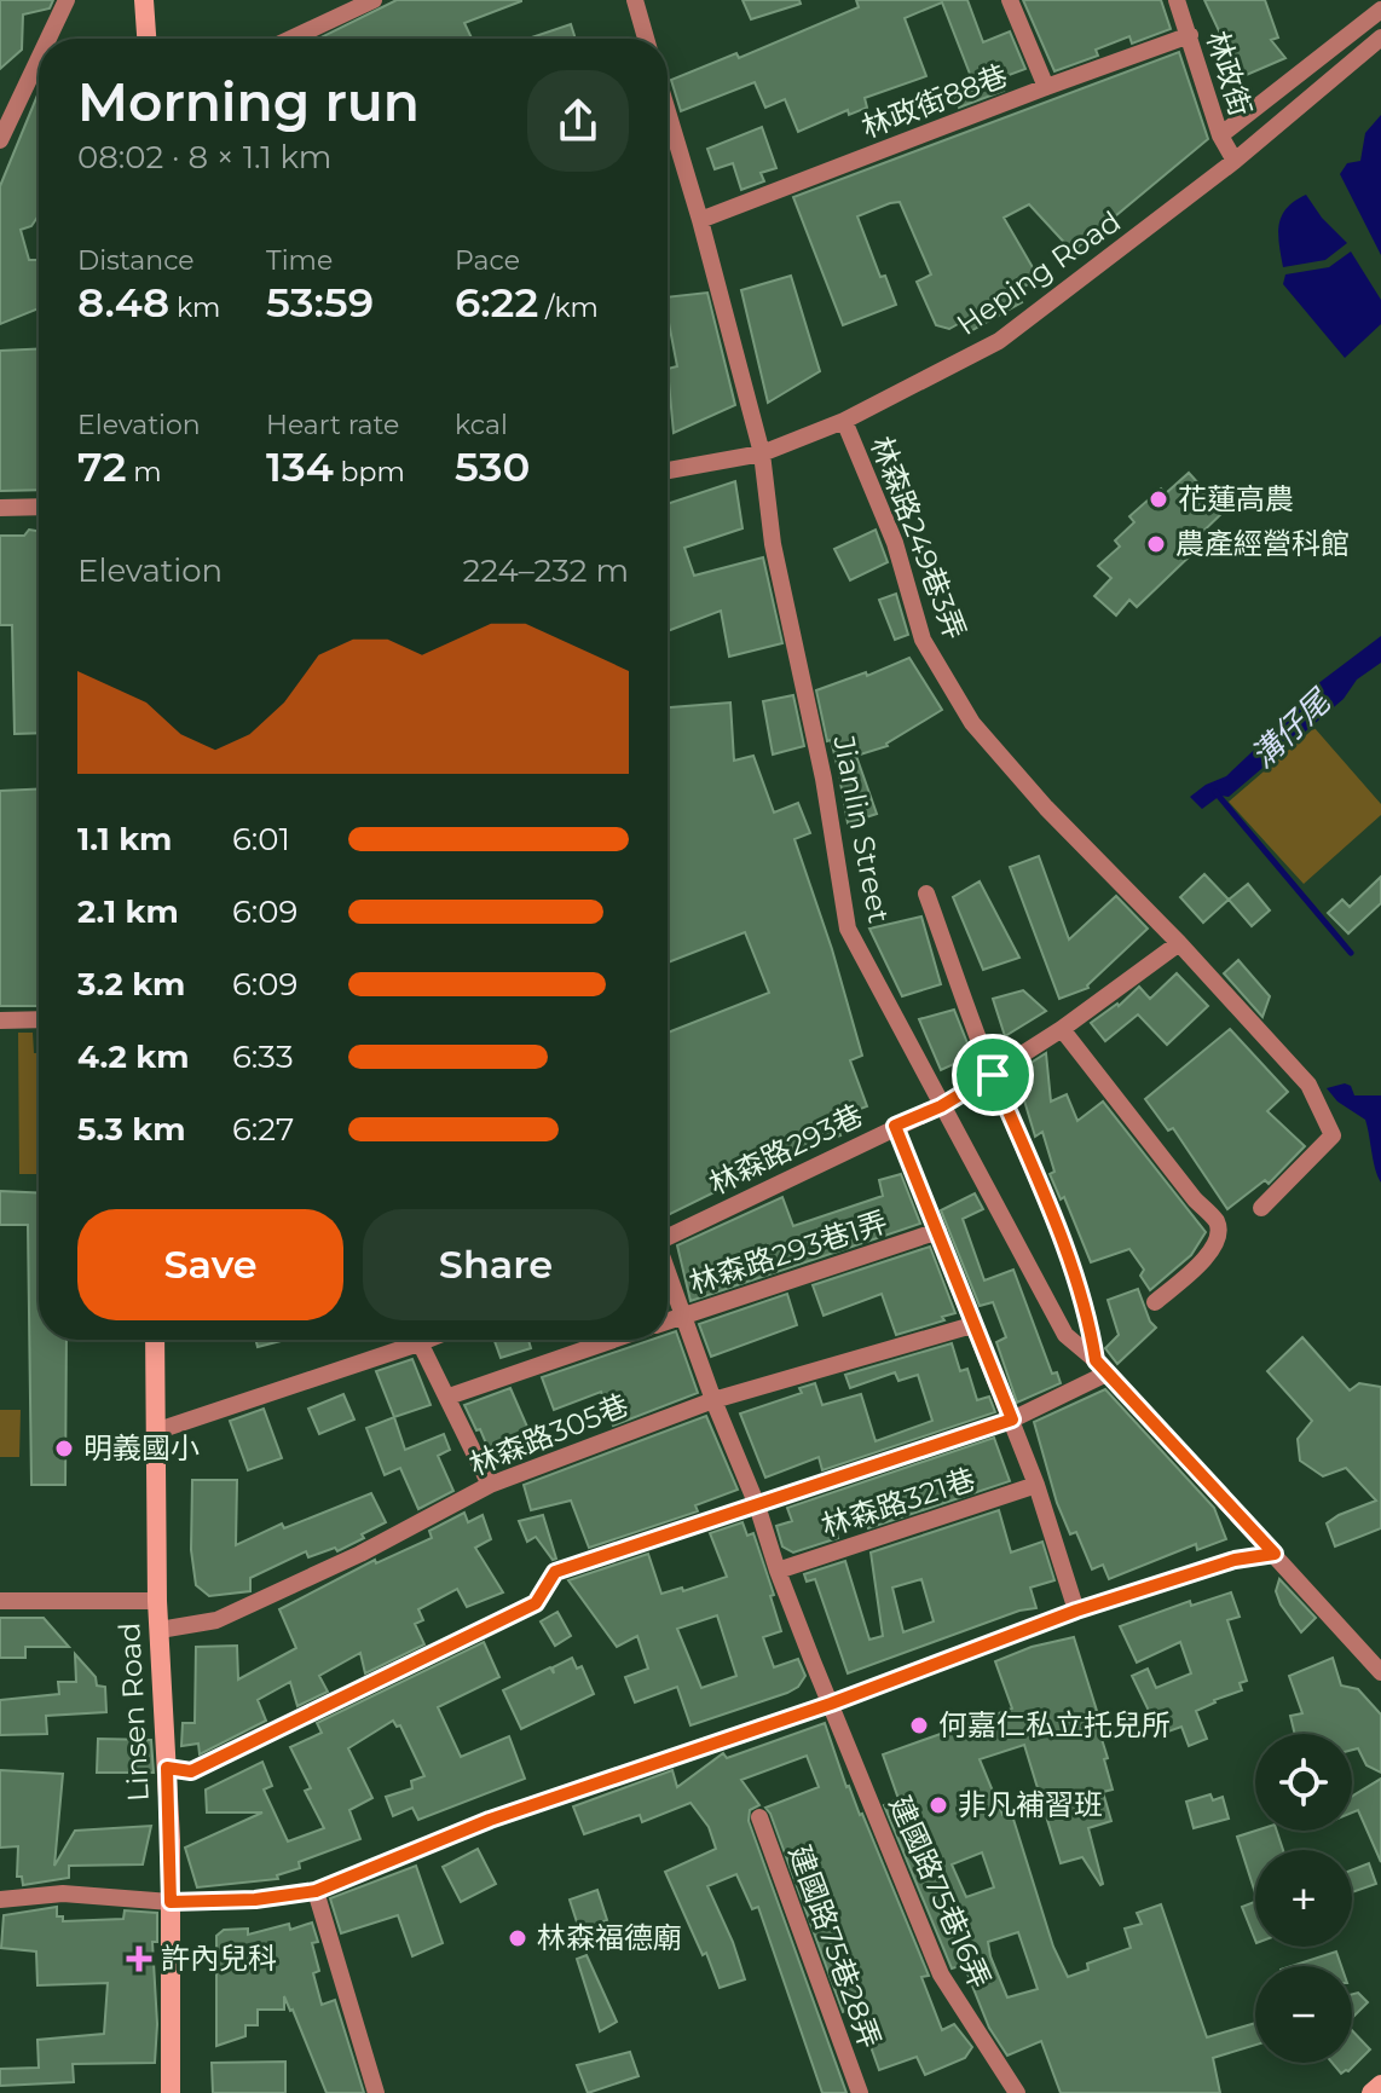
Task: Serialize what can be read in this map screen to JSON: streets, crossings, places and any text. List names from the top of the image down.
{
  "streets": {
    "street": [
      "林政街",
      "林政街88巷",
      "Heping Road",
      "林森路249巷3弄",
      "Jianlin Street",
      "林森路293巷",
      "林森路293巷1弄",
      "林森路305巷",
      "林森路321巷",
      "Linsen Road",
      "建國路75巷16弄",
      "建國路75巷28弄"
    ]
  },
  "crossings": [
    ["林政街", "林政街88巷"],
    ["林政街", "Heping Road"],
    ["林政街88巷", "Jianlin Street"],
    ["Heping Road", "林森路249巷3弄"],
    ["Heping Road", "Jianlin Street"],
    ["林森路249巷3弄", "林森路293巷"],
    ["Jianlin Street", "林森路293巷"],
    ["林森路305巷", "Linsen Road"]
  ],
  "water": ["溝仔尾"],
  "places": {
    "other": [
      "花蓮高農",
      "農產經營科館",
      "明義國小",
      "何嘉仁私立托兒所",
      "非凡補習班",
      "林森福德廟"
    ],
    "health": ["許內兒科"]
  },
  "page": {
    "heading": ["Morning run", "08:02 · 8 × 1.1 km"],
    "stats": [
      ["Distance", "8.48 km"],
      ["Time", "53:59"],
      ["Pace", "6:22 /km"],
      ["Elevation", "72 m"],
      ["Heart rate", "134 bpm"],
      ["kcal", "530"]
    ],
    "chart": ["Elevation", "224–232 m"],
    "list": [
      {
        "name": "1.1 km",
        "note": "6:01"
      },
      {
        "name": "2.1 km",
        "note": "6:09"
      },
      {
        "name": "3.2 km",
        "note": "6:09"
      },
      {
        "name": "4.2 km",
        "note": "6:33"
      },
      {
        "name": "5.3 km",
        "note": "6:27"
      }
    ],
    "buttons": ["Save", "Share"],
    "map_buttons": ["+", "−"]
  }
}
